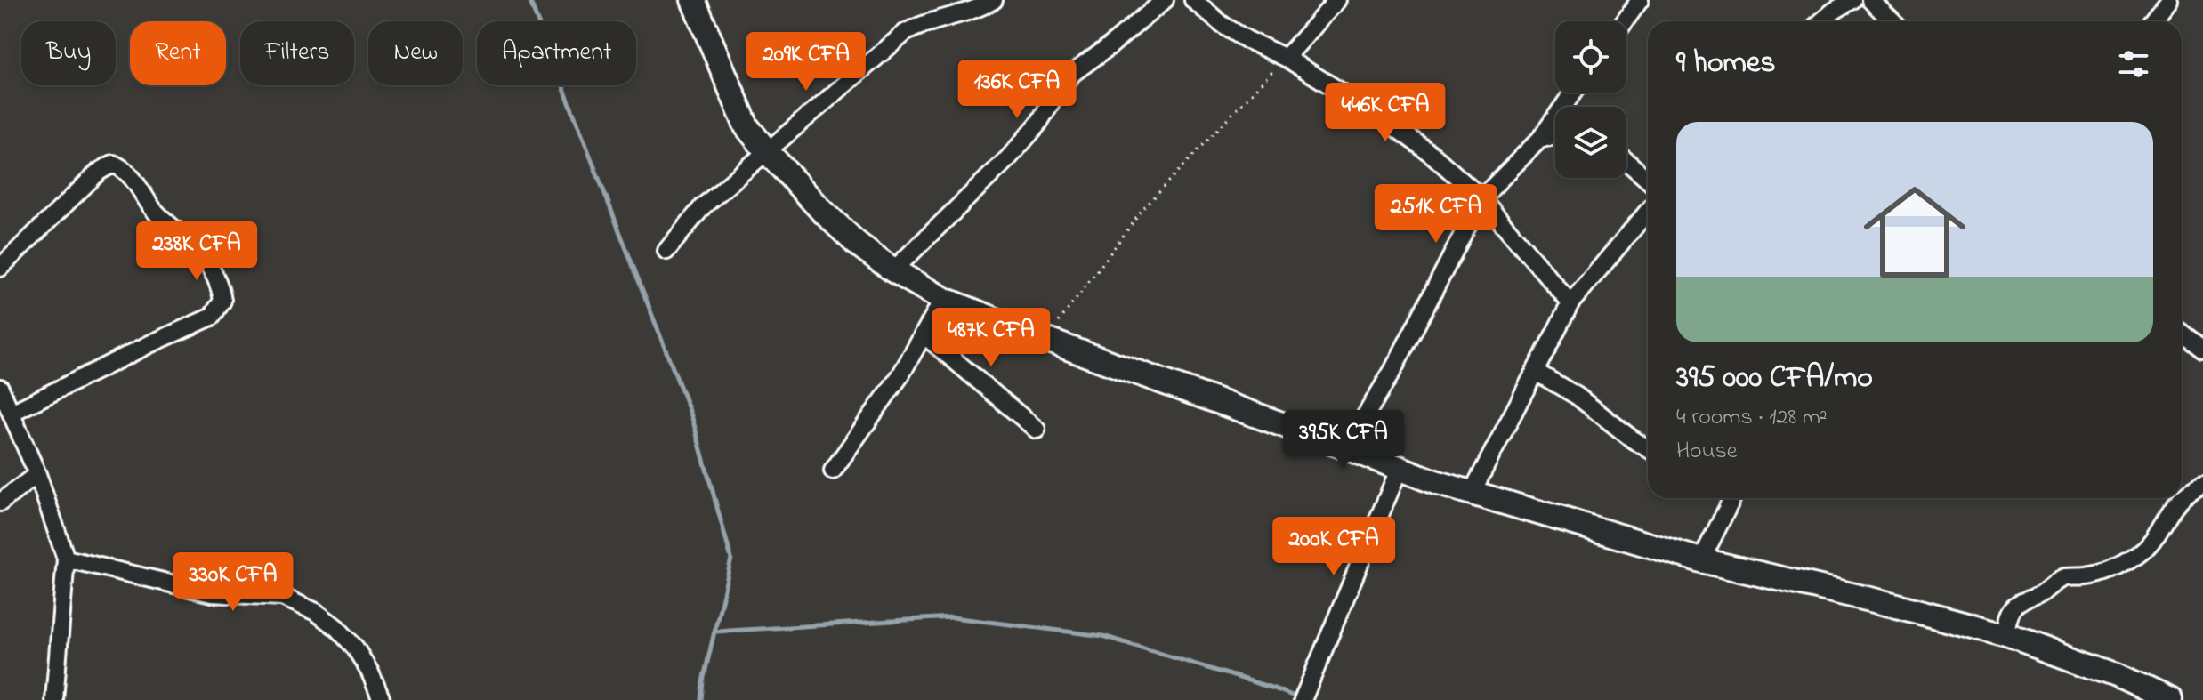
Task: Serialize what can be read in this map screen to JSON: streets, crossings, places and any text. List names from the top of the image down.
{
  "page": {
    "chip": [
      "Buy",
      "Rent",
      "Filters",
      "New",
      "Apartment"
    ],
    "heading": "9 homes",
    "price": [
      "209K CFA",
      "136K CFA",
      "446K CFA",
      "251K CFA",
      "238K CFA",
      "487K CFA",
      "395K CFA",
      "200K CFA",
      "330K CFA"
    ],
    "list": [
      {
        "name": "395 000 CFA/mo",
        "note": "4 rooms · 128 m² · House"
      }
    ]
  }
}
